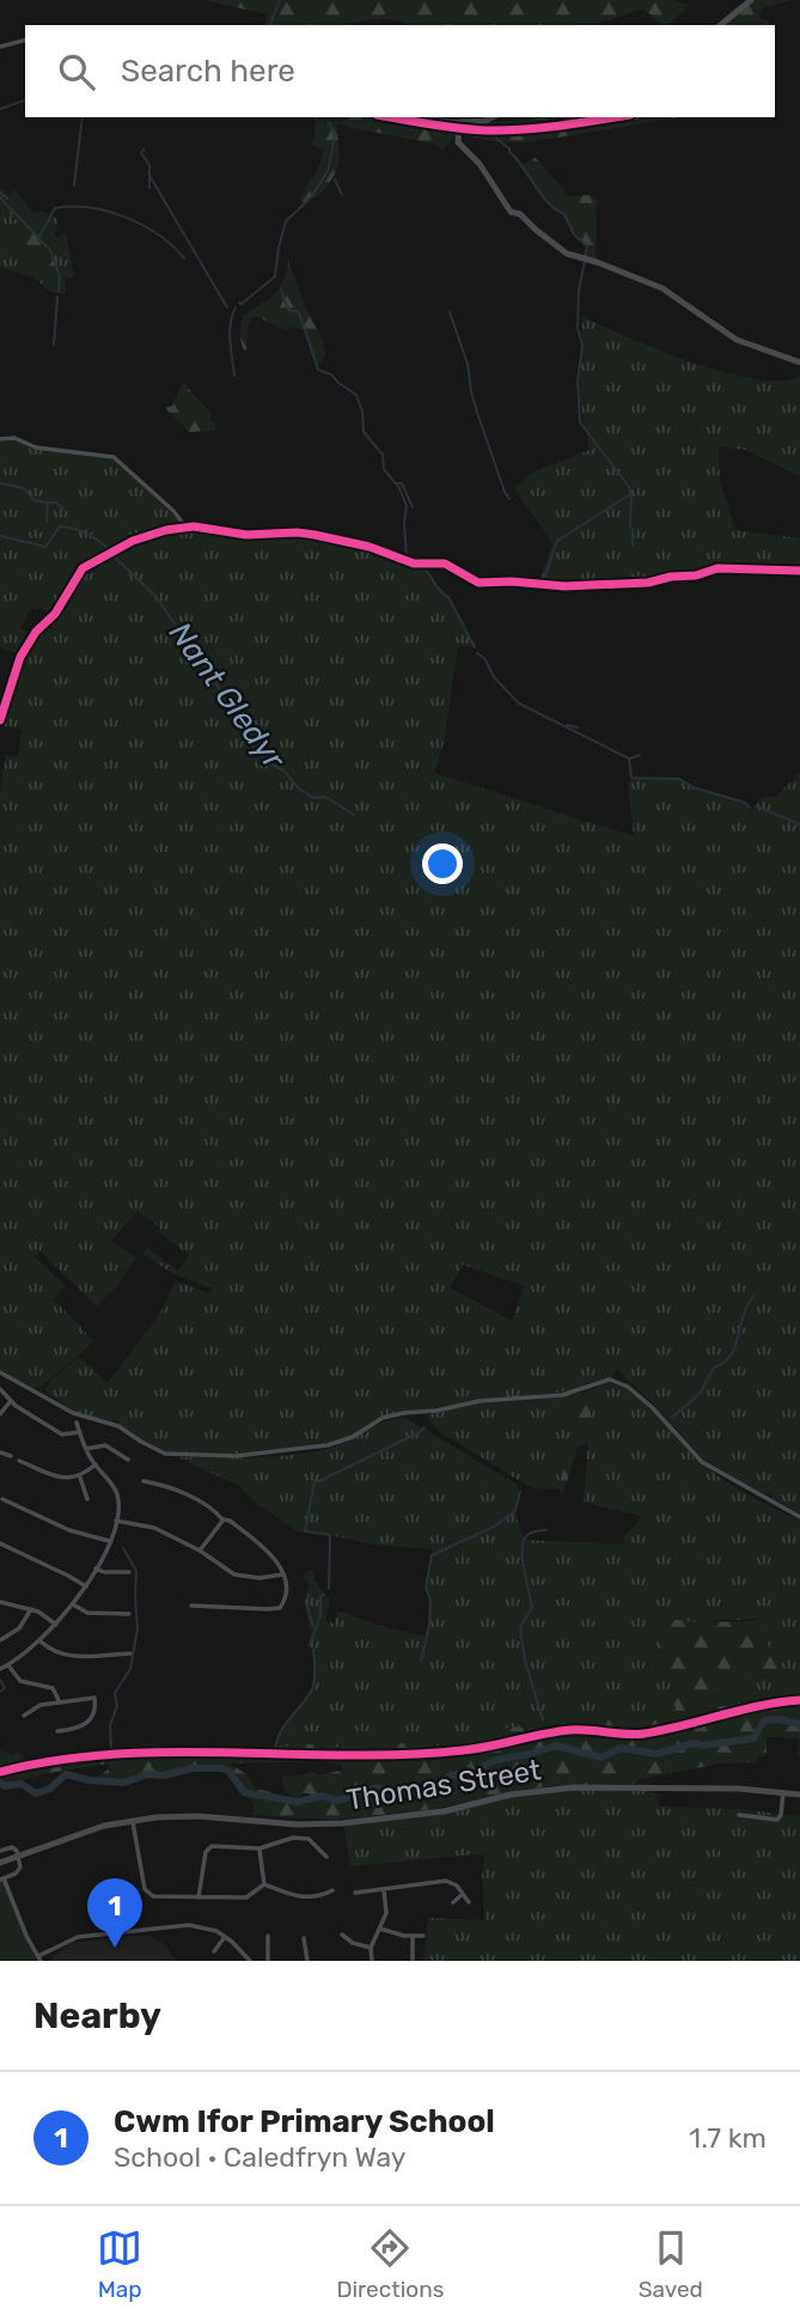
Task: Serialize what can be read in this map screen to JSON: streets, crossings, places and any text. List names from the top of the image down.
{
  "streets": {
    "main road": ["Thomas Street"]
  },
  "water": ["Nant Gledyr"],
  "page": {
    "search": "Search here",
    "pins": "1",
    "heading": "Nearby",
    "list": [
      {
        "mark": "1",
        "name": "Cwm Ifor Primary School",
        "note": "School · Caledfryn Way",
        "value": "1.7 km"
      }
    ],
    "nav": ["Map", "Directions", "Saved"]
  }
}
